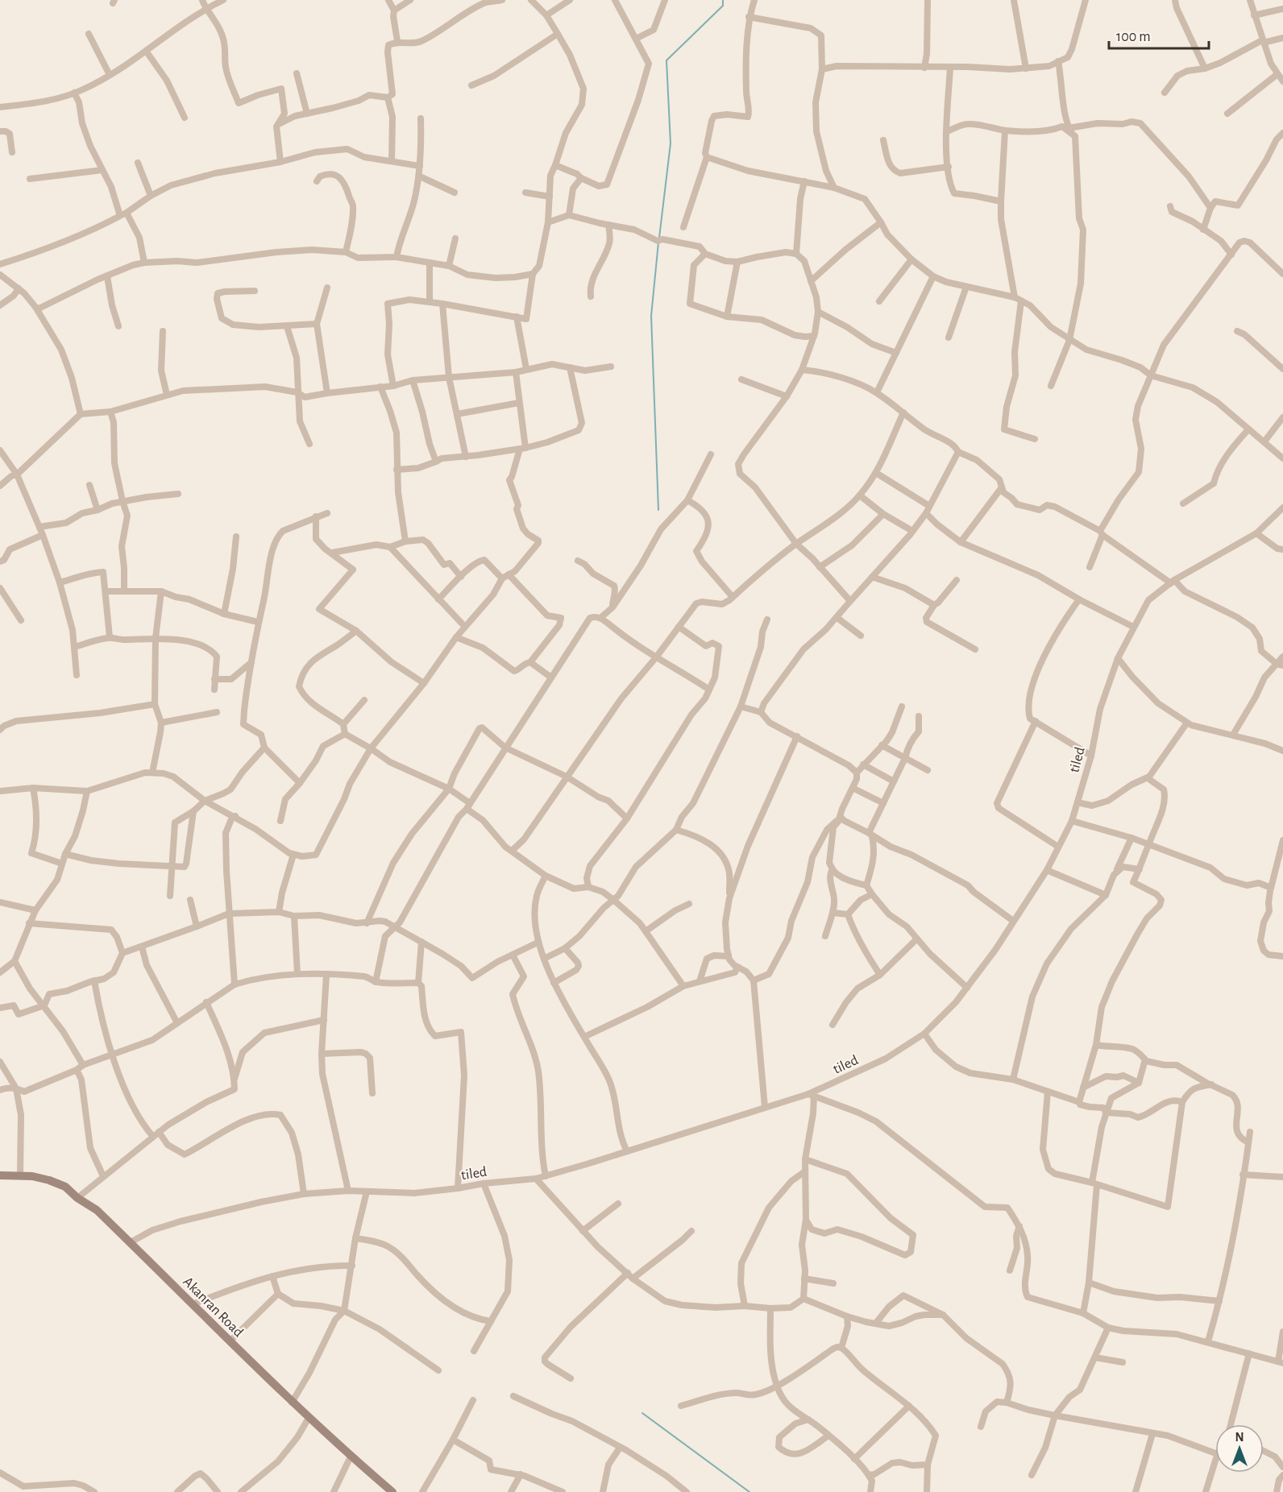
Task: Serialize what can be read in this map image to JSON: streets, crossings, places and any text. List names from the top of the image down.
{
  "streets": {
    "main road": ["Akanran Road"],
    "street": ["tiled"]
  },
  "crossings": [
    ["tiled", "Akanran Road"]
  ],
  "scale_bar": "100 m",
  "north": "top"
}
